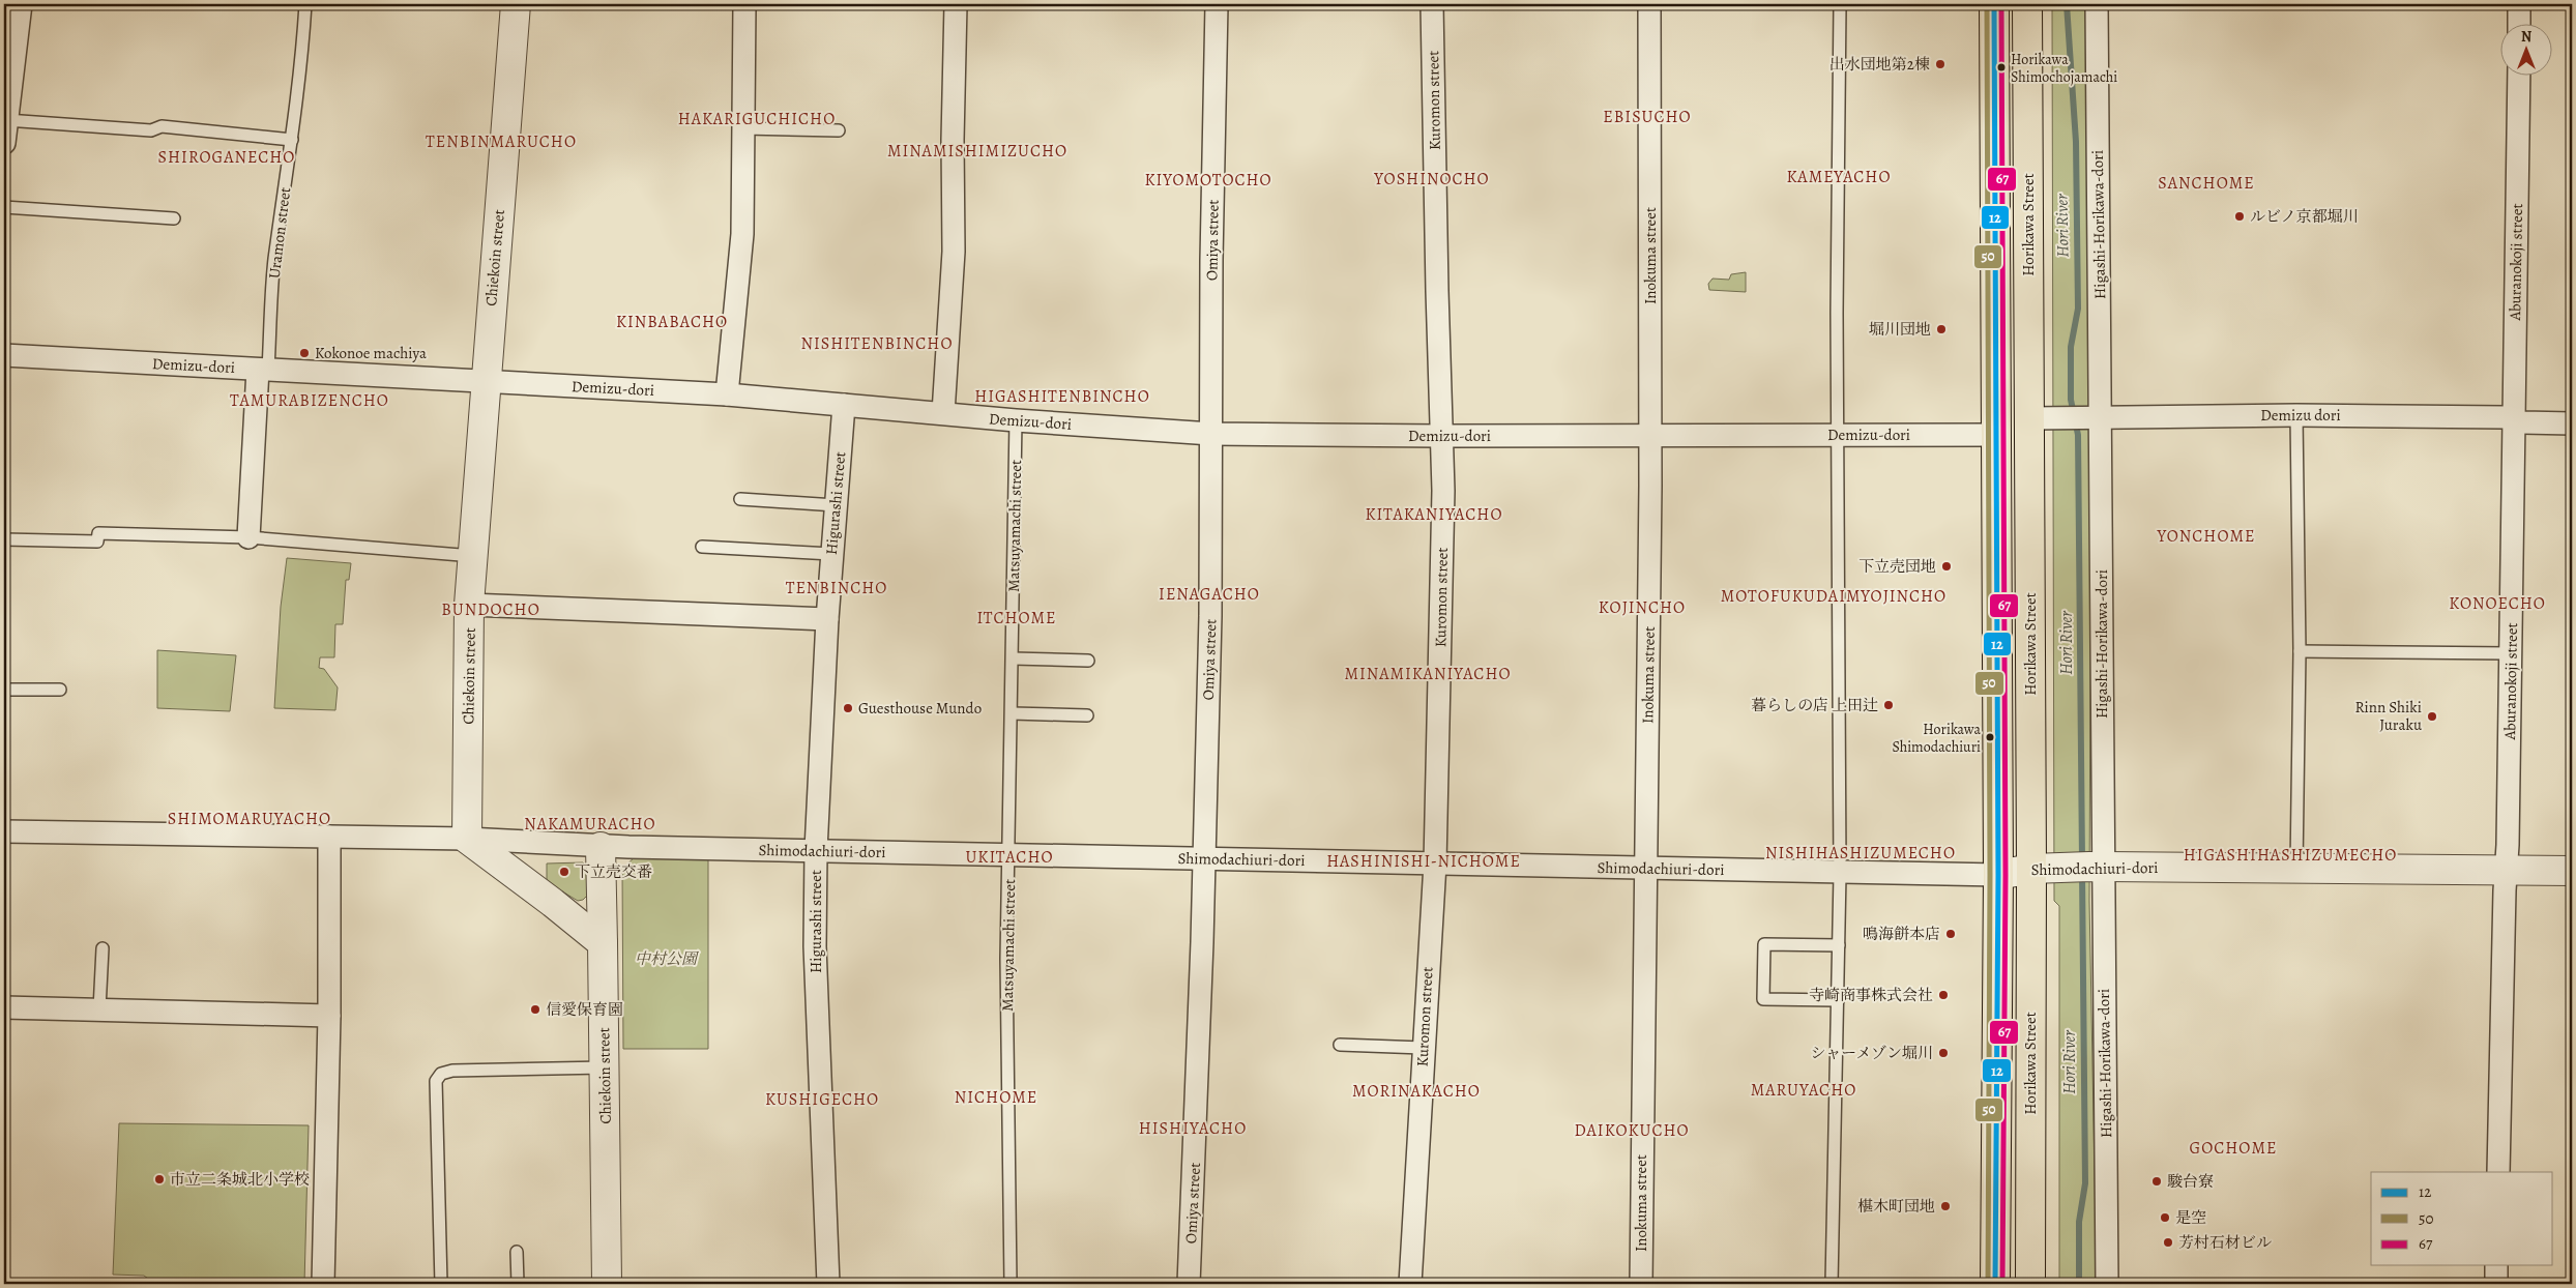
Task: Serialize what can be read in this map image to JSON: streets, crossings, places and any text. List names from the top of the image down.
{
  "streets": {
    "main road": ["Horikawa Street"],
    "street": [
      "Kuromon street",
      "Higashi-Horikawa-dori",
      "Uramon street",
      "Omiya street",
      "Inokuma street",
      "Chiekoin street",
      "Aburanokoji street",
      "Demizu-dori",
      "Demizu dori",
      "Higurashi street",
      "Shimodachiuri-dori"
    ],
    "lane": ["Matsuyamachi street"]
  },
  "crossings": [
    ["Kuromon street", "Demizu-dori"],
    ["Kuromon street", "Shimodachiuri-dori"],
    ["Horikawa Street", "Demizu-dori"],
    ["Horikawa Street", "Demizu dori"],
    ["Horikawa Street", "Shimodachiuri-dori"],
    ["Higashi-Horikawa-dori", "Demizu dori"],
    ["Higashi-Horikawa-dori", "Shimodachiuri-dori"],
    ["Uramon street", "Demizu-dori"],
    ["Omiya street", "Demizu-dori"],
    ["Omiya street", "Shimodachiuri-dori"],
    ["Inokuma street", "Demizu-dori"],
    ["Inokuma street", "Shimodachiuri-dori"],
    ["Chiekoin street", "Demizu-dori"],
    ["Chiekoin street", "Shimodachiuri-dori"],
    ["Aburanokoji street", "Demizu dori"],
    ["Aburanokoji street", "Shimodachiuri-dori"],
    ["Demizu-dori", "Higurashi street"],
    ["Demizu-dori", "Matsuyamachi street"],
    ["Higurashi street", "Shimodachiuri-dori"],
    ["Matsuyamachi street", "Shimodachiuri-dori"]
  ],
  "districts": [
    "EBISUCHO",
    "HAKARIGUCHICHO",
    "TENBINMARUCHO",
    "MINAMISHIMIZUCHO",
    "SHIROGANECHO",
    "KAMEYACHO",
    "YOSHINOCHO",
    "KIYOMOTOCHO",
    "SANCHOME",
    "KINBABACHO",
    "NISHITENBINCHO",
    "HIGASHITENBINCHO",
    "TAMURABIZENCHO",
    "KITAKANIYACHO",
    "YONCHOME",
    "TENBINCHO",
    "IENAGACHO",
    "MOTOFUKUDAIMYOJINCHO",
    "KONOECHO",
    "KOJINCHO",
    "BUNDOCHO",
    "ITCHOME",
    "MINAMIKANIYACHO",
    "SHIMOMARUYACHO",
    "NAKAMURACHO",
    "NISHIHASHIZUMECHO",
    "HIGASHIHASHIZUMECHO",
    "UKITACHO",
    "HASHINISHI-NICHOME",
    "MARUYACHO",
    "MORINAKACHO",
    "NICHOME",
    "KUSHIGECHO",
    "HISHIYACHO",
    "DAIKOKUCHO",
    "GOCHOME"
  ],
  "water": ["Hori River"],
  "parks": ["中村公園"],
  "places": [
    "出水団地第2棟",
    "Horikawa Shimochojamachi",
    "ルビノ京都堀川",
    "堀川団地",
    "Kokonoe machiya",
    "下立売団地",
    "暮らしの店 上田辻",
    "Guesthouse Mundo",
    "Rinn Shiki Juraku",
    "Horikawa Shimodachiuri",
    "下立売交番",
    "鳴海餅本店",
    "寺崎商事株式会社",
    "信愛保育園",
    "シャーメゾン堀川",
    "市立二条城北小学校",
    "駿台寮",
    "椹木町団地",
    "是空",
    "芳村石材ビル"
  ],
  "lines": ["transit line 12", "transit line 50", "transit line 67"],
  "legend": ["12", "50", "67"],
  "north": "top"
}
